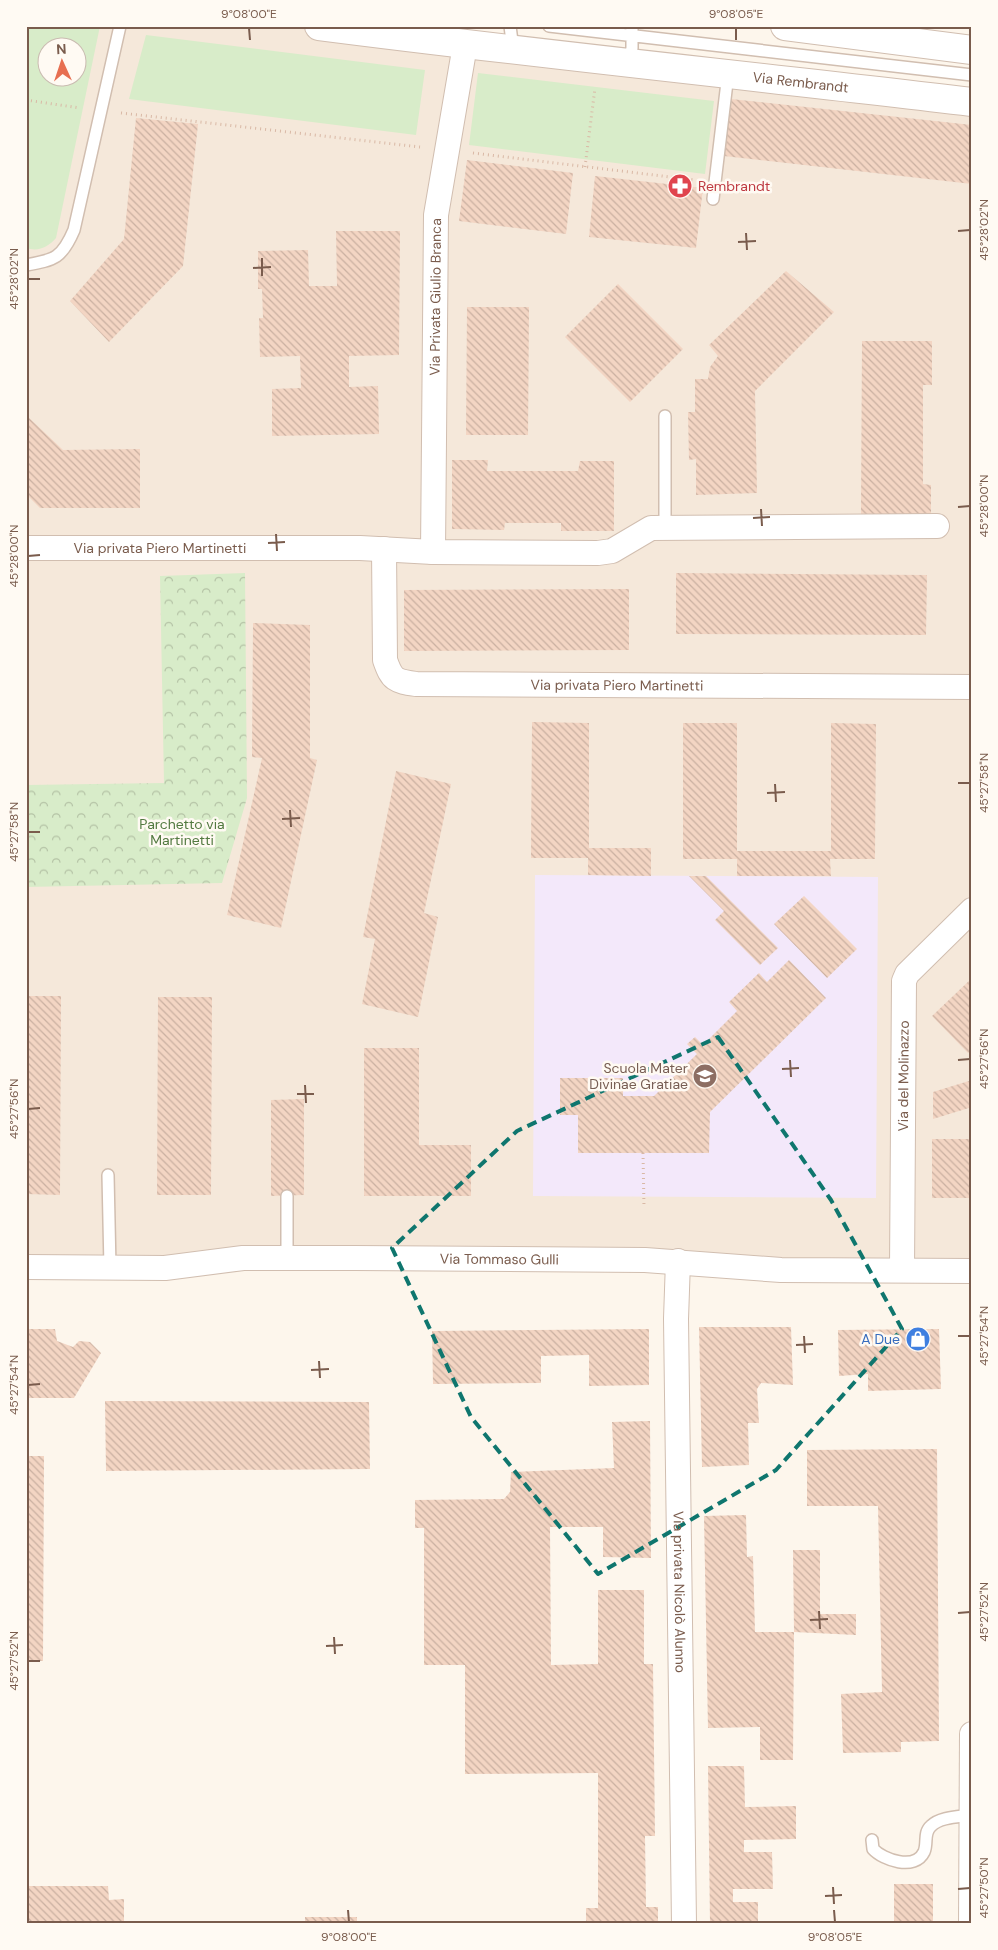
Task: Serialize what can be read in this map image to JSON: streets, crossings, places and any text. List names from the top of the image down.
{
  "streets": {
    "street": [
      "Via Rembrandt",
      "Via Privata Giulio Branca",
      "Via privata Piero Martinetti",
      "Via del Molinazzo",
      "Via Tommaso Gulli",
      "Via privata Nicolò Alunno"
    ]
  },
  "crossings": [
    ["Via Rembrandt", "Via Privata Giulio Branca"],
    ["Via Privata Giulio Branca", "Via privata Piero Martinetti"],
    ["Via del Molinazzo", "Via Tommaso Gulli"],
    ["Via Tommaso Gulli", "Via privata Nicolò Alunno"]
  ],
  "parks": ["Parchetto via Martinetti"],
  "places": {
    "pharmacy": ["Rembrandt"],
    "school or university": ["Scuola Mater Divinae Gratiae"],
    "shop": ["A Due"]
  },
  "north": "top",
  "coordinates": [
    "9°08'00\"E",
    "9°08'05\"E",
    "45°28'02\"N",
    "45°28'00\"N",
    "45°27'58\"N",
    "45°27'56\"N",
    "45°27'54\"N",
    "45°27'52\"N",
    "45°27'50\"N"
  ]
}
